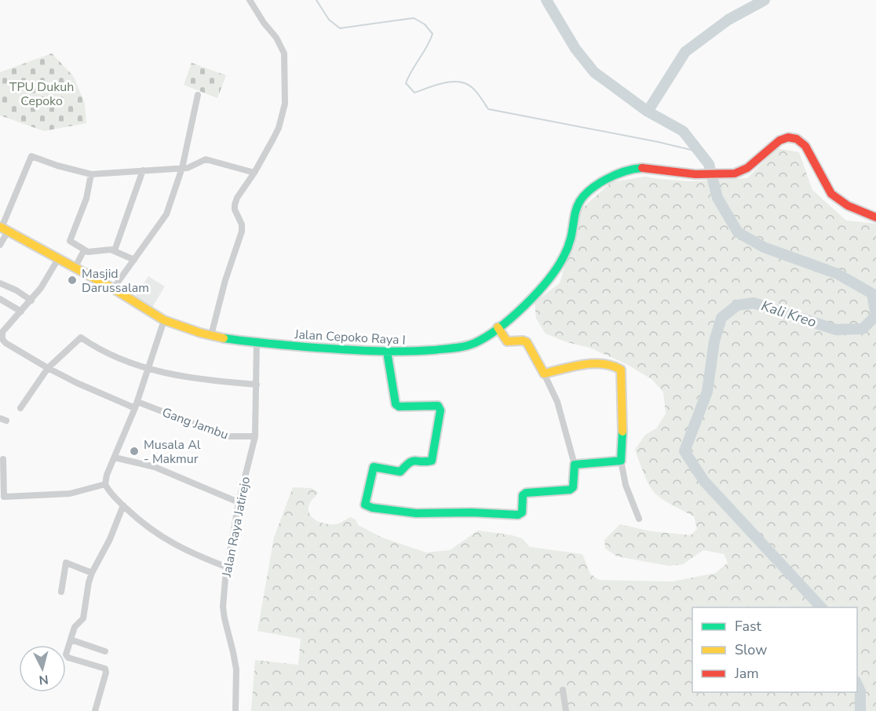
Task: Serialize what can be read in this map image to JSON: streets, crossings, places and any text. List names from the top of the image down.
{
  "streets": {
    "main road": ["Jalan Cepoko Raya I"],
    "street": ["Gang Jambu", "Jalan Raya Jatirejo"]
  },
  "crossings": [
    ["Jalan Cepoko Raya I", "Jalan Raya Jatirejo"],
    ["Gang Jambu", "Jalan Raya Jatirejo"]
  ],
  "water": ["Kali Kreo"],
  "parks": ["TPU Dukuh Cepoko"],
  "places": ["Masjid Darussalam", "Musala Al - Makmur"],
  "legend": ["Fast", "Slow", "Jam"],
  "north": "bottom"
}
